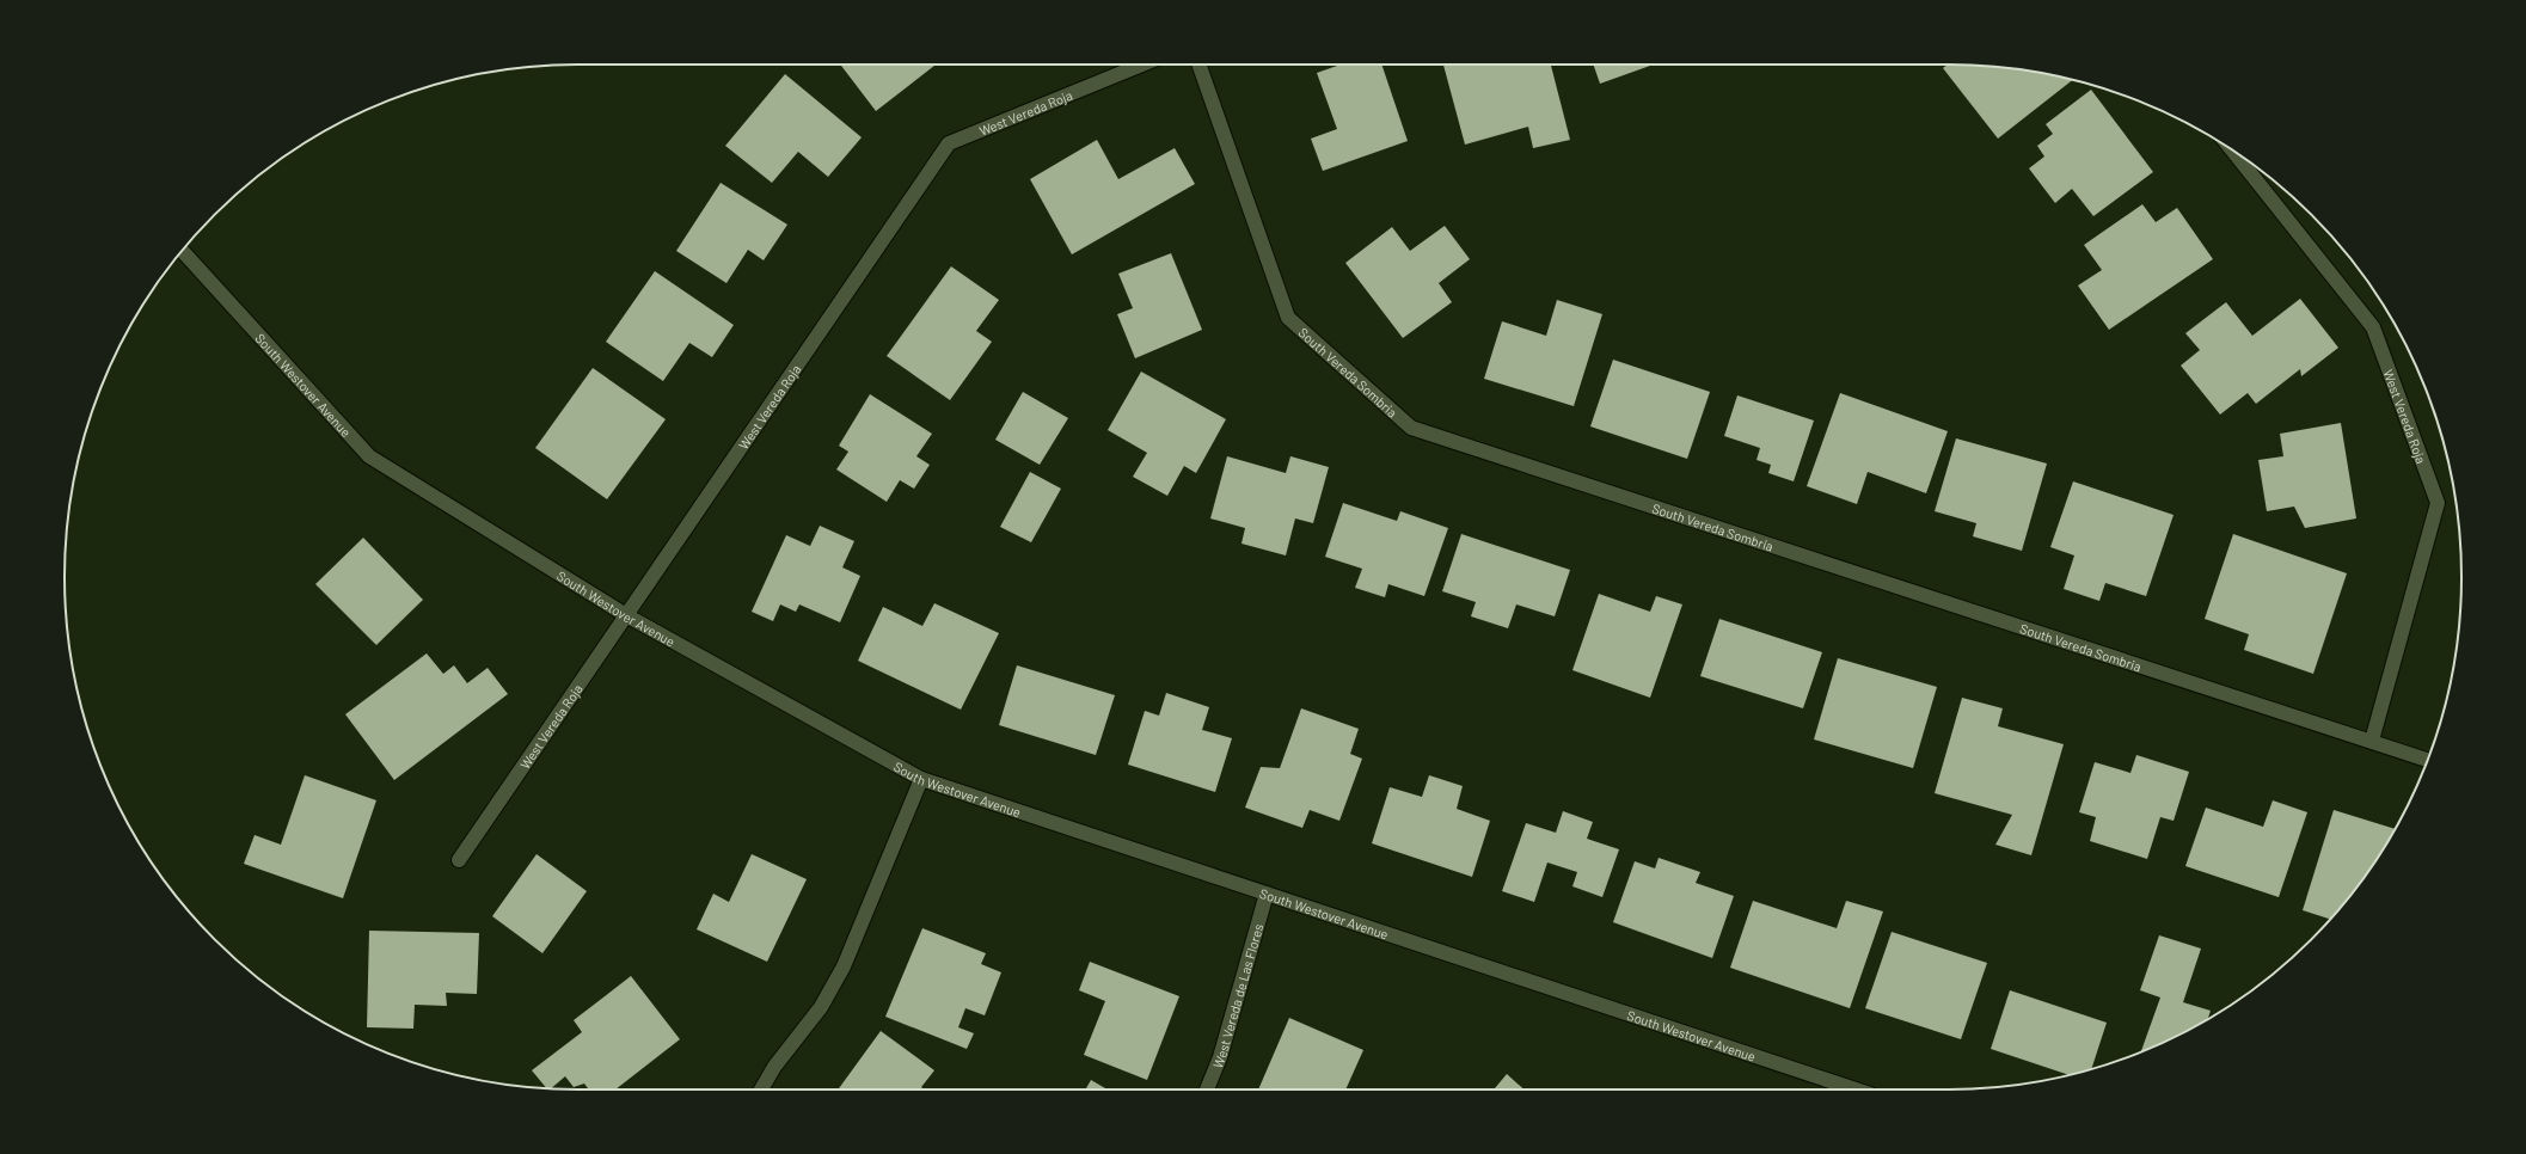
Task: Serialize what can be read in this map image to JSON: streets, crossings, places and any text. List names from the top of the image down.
{
  "streets": {
    "street": [
      "West Vereda Roja",
      "South Vereda Sombria",
      "South Westover Avenue",
      "West Vereda de Las Flores"
    ]
  },
  "crossings": [
    ["West Vereda Roja", "South Vereda Sombria"],
    ["West Vereda Roja", "South Westover Avenue"],
    ["South Westover Avenue", "West Vereda de Las Flores"]
  ]
}
